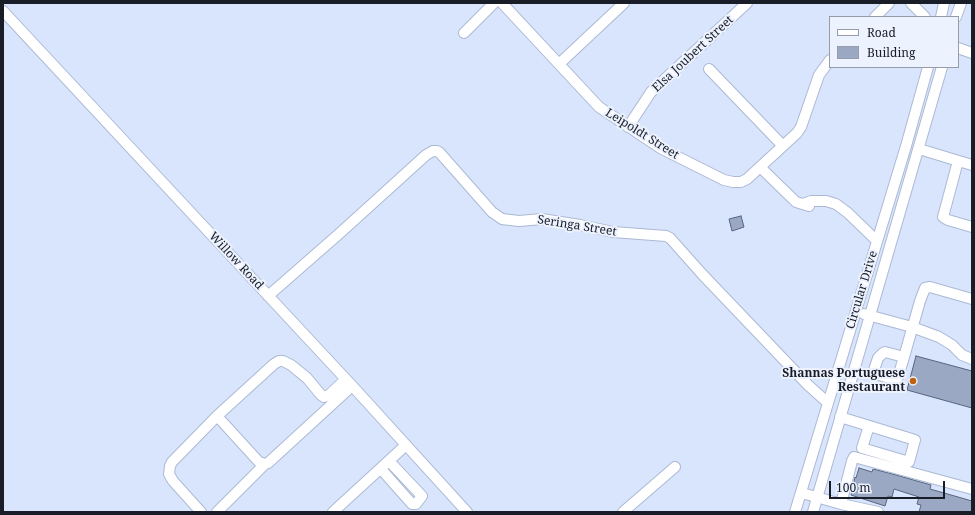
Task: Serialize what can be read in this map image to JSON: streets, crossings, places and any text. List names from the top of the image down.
{
  "streets": {
    "street": [
      "Elsa Joubert Street",
      "Leipoldt Street",
      "Seringa Street",
      "Willow Road",
      "Circular Drive"
    ]
  },
  "crossings": [
    ["Elsa Joubert Street", "Leipoldt Street"],
    ["Seringa Street", "Willow Road"],
    ["Seringa Street", "Circular Drive"]
  ],
  "places": ["Shannas Portuguese Restaurant"],
  "legend": ["Road", "Building"],
  "scale_bar": "100 m"
}
